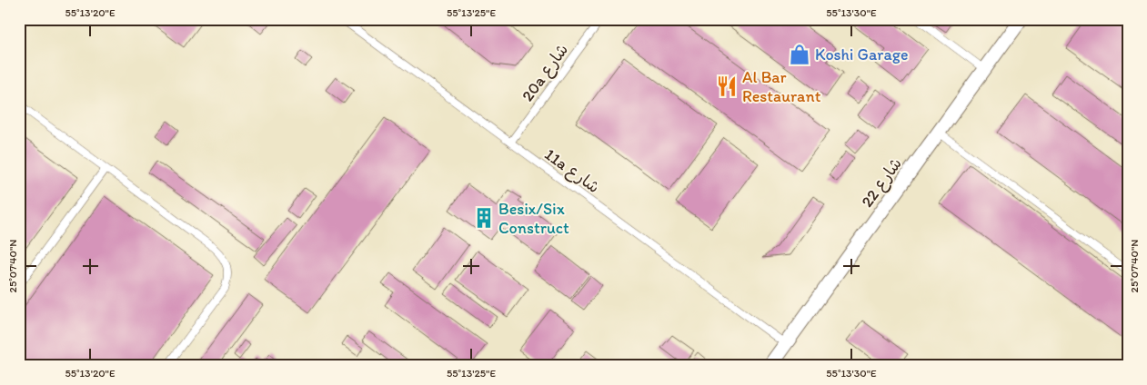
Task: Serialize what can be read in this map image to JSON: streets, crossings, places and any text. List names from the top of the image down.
{
  "streets": {
    "street": ["شارع 22"],
    "lane": ["20a شارع", "11a شارع"]
  },
  "crossings": [
    ["20a شارع", "11a شارع"],
    ["11a شارع", "شارع 22"]
  ],
  "places": {
    "shop": ["Koshi Garage"],
    "restaurant": ["Al Bar Restaurant"],
    "building": ["Besix/Six Construct"]
  },
  "coordinates": [
    "55°13'20\"E",
    "55°13'25\"E",
    "55°13'30\"E",
    "25°07'40\"N"
  ]
}
